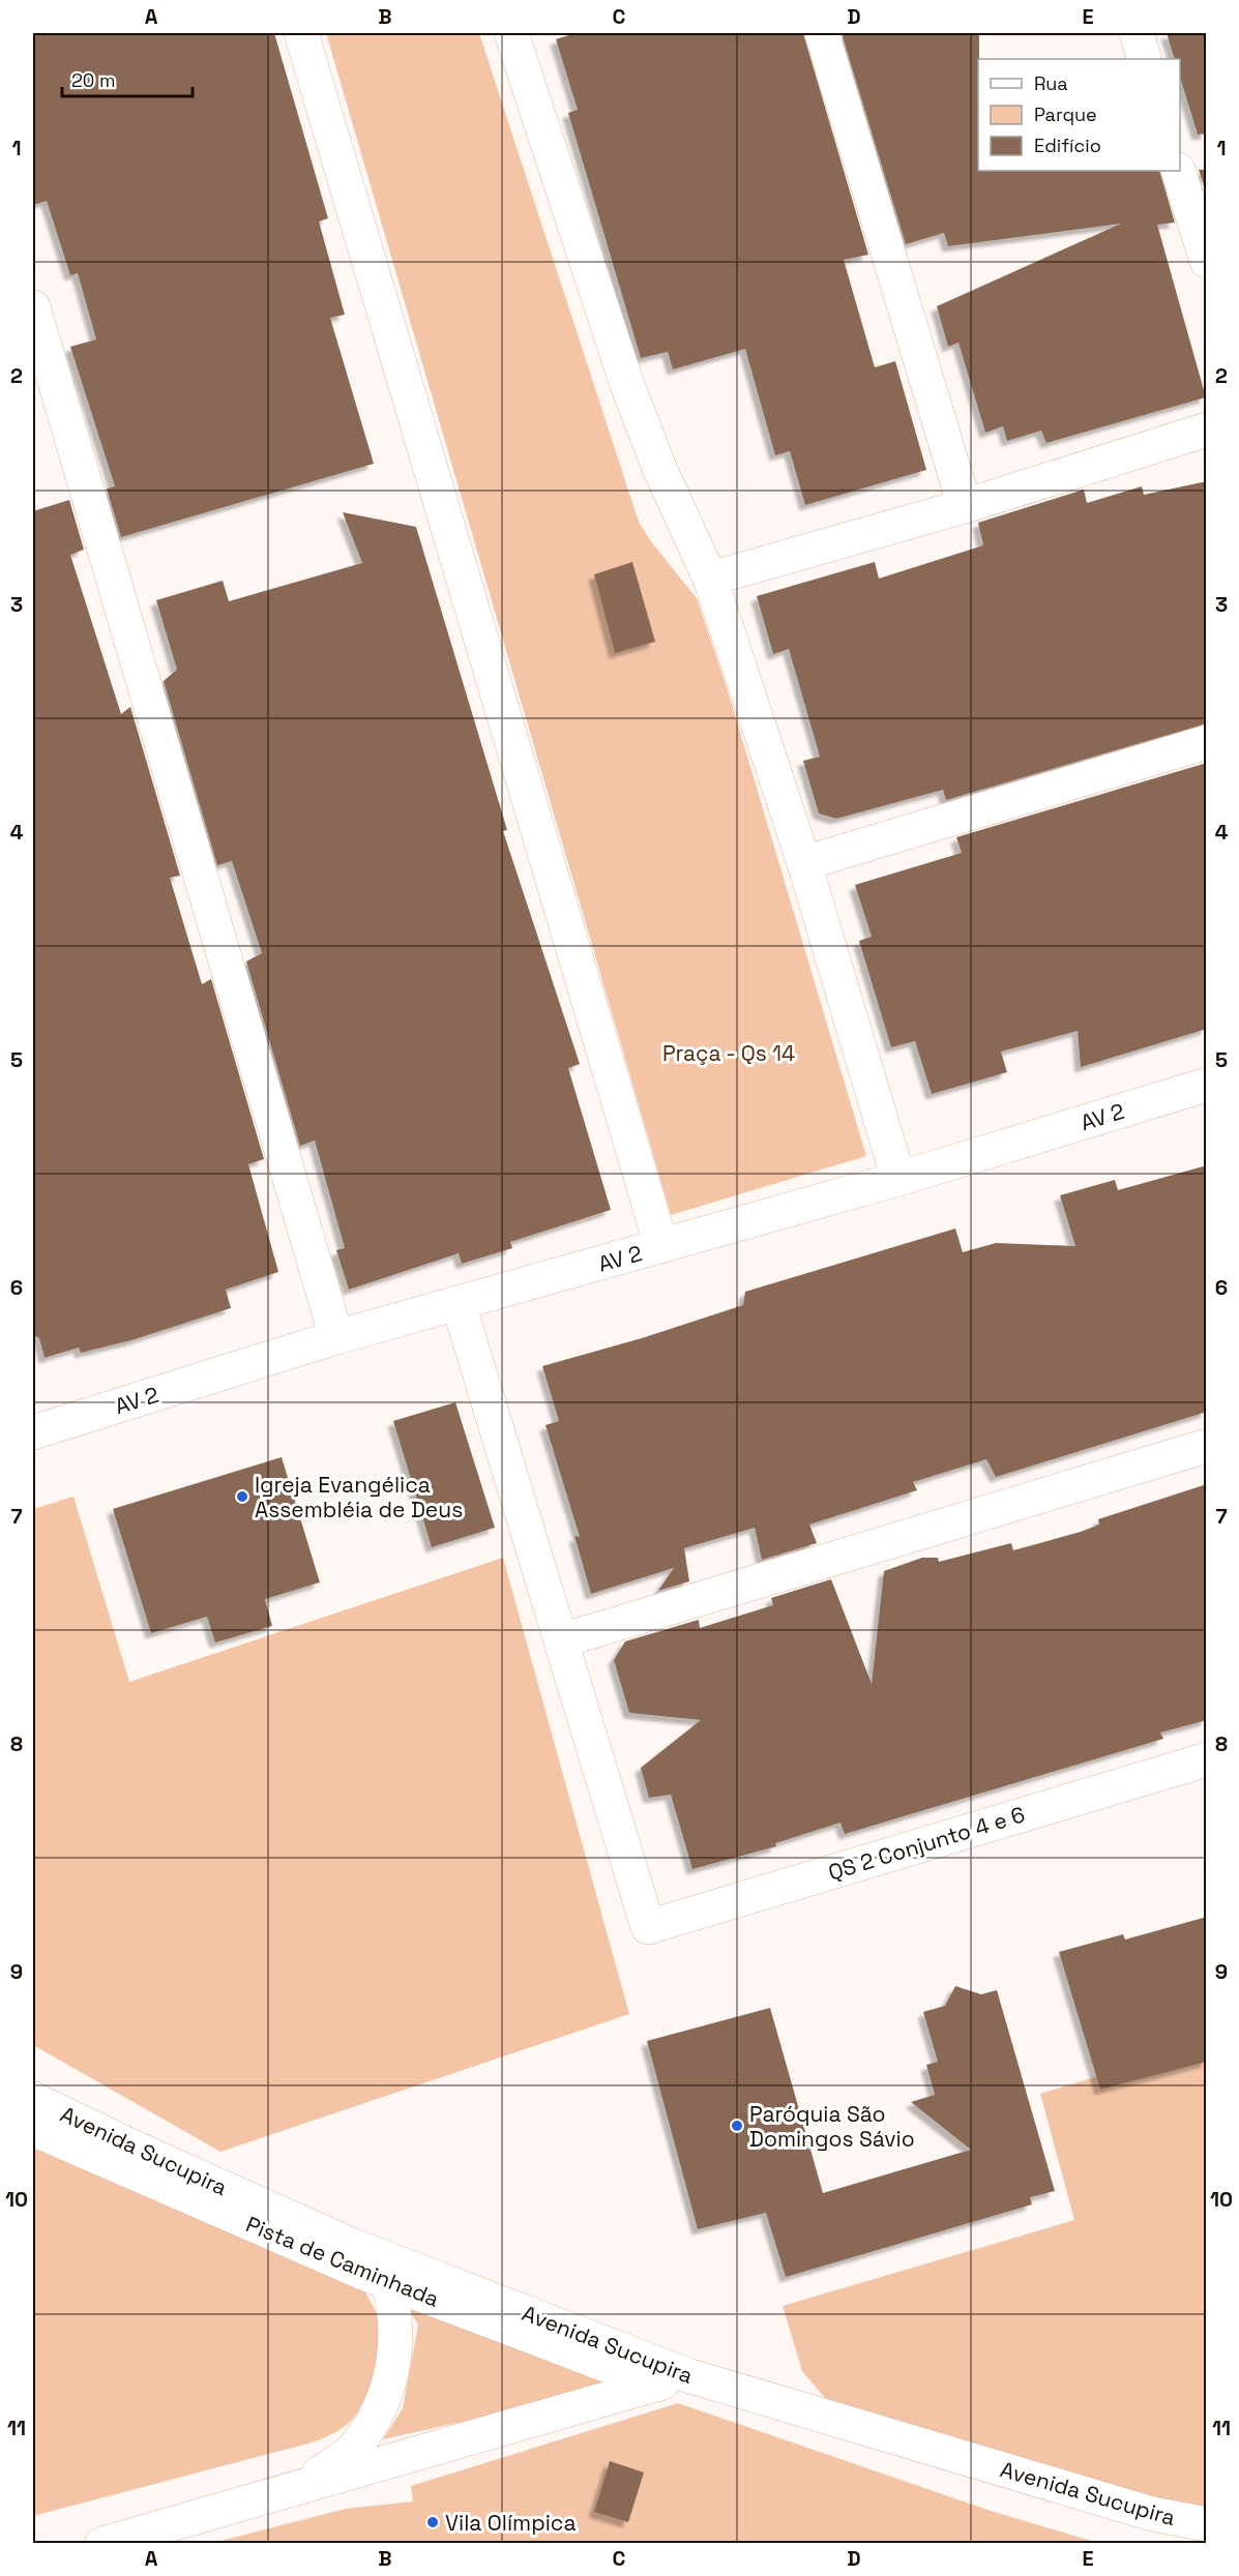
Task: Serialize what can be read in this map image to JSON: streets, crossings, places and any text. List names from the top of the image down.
{
  "streets": {
    "street": [
      "AV 2",
      "QS 2 Conjunto 4 e 6",
      "Avenida Sucupira",
      "Pista de Caminhada"
    ]
  },
  "crossings": [
    ["Avenida Sucupira", "Pista de Caminhada"]
  ],
  "parks": ["Praça - Qs 14"],
  "places": ["Igreja Evangélica Assembléia de Deus", "Paróquia São Domingos Sávio", "Vila Olímpica"],
  "legend": ["Rua", "Parque", "Edifício"],
  "scale_bar": "20 m",
  "grid": {
    "columns": [
      "A",
      "B",
      "C",
      "D",
      "E"
    ],
    "rows": [
      "1",
      "2",
      "3",
      "4",
      "5",
      "6",
      "7",
      "8",
      "9",
      "10",
      "11"
    ]
  }
}
